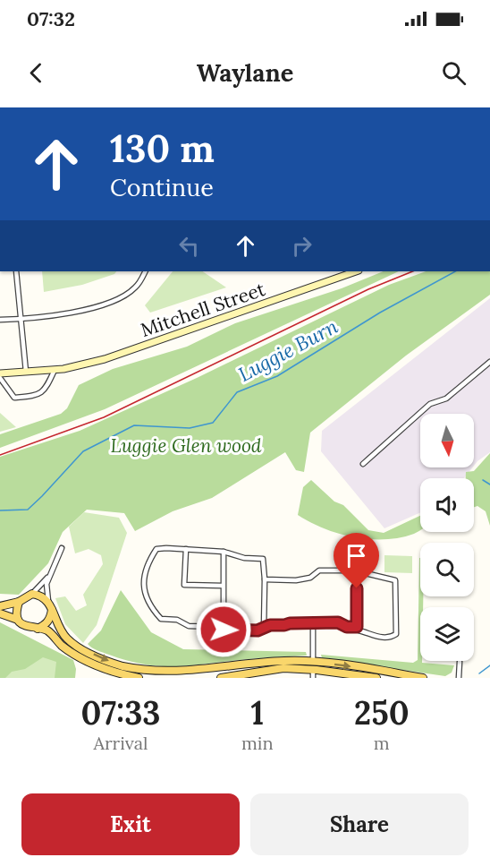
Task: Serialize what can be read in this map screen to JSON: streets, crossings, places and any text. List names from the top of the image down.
{
  "streets": {
    "street": ["Mitchell Street"]
  },
  "water": ["Luggie Burn"],
  "parks": ["Luggie Glen wood"],
  "north": "bottom",
  "page": {
    "status": "07:32",
    "header": "Waylane",
    "turn": ["130 m", "Continue"],
    "eta": [
      "07:33",
      "Arrival",
      "1",
      "min",
      "250",
      "m"
    ],
    "buttons": ["Exit", "Share"]
  }
}
